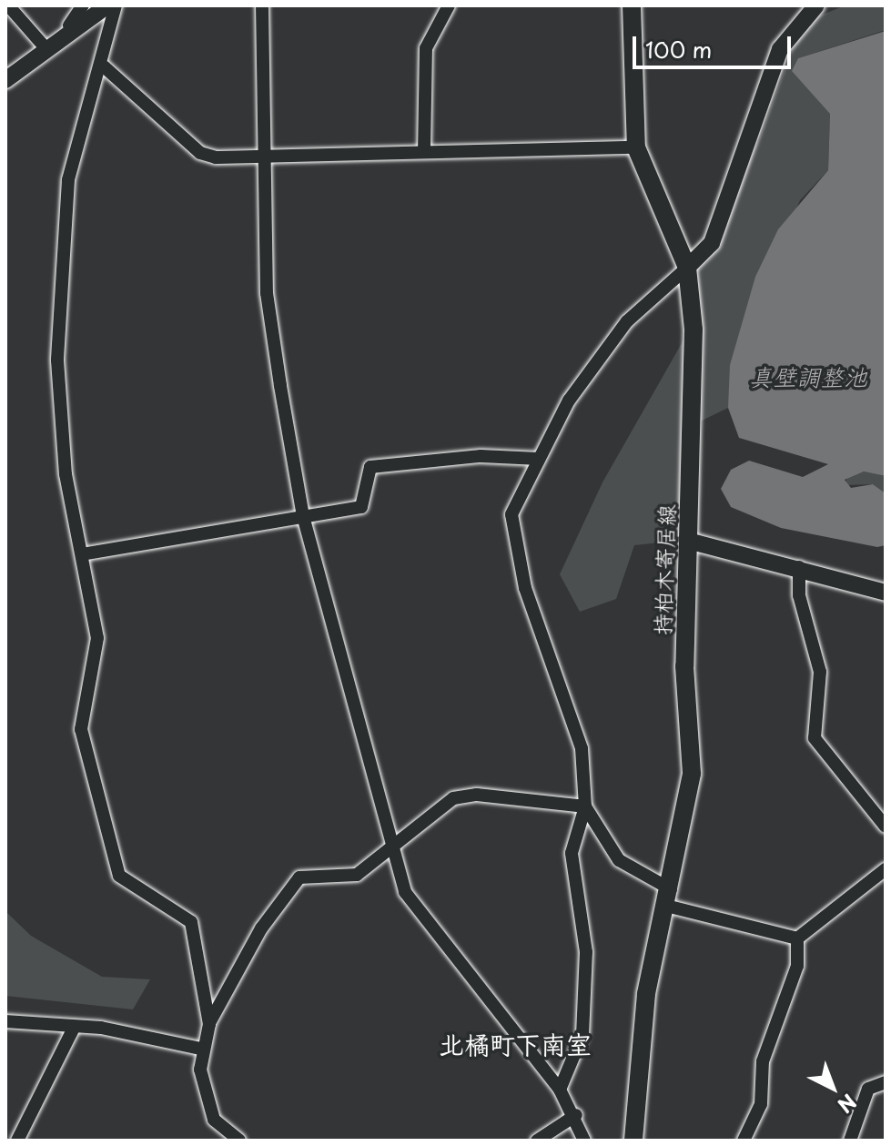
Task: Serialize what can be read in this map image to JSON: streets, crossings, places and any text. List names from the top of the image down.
{
  "streets": {
    "main road": ["持柏木寄居線"]
  },
  "districts": ["北橘町下南室"],
  "water": ["真壁調整池"],
  "scale_bar": "100 m",
  "north": "bottom right"
}
